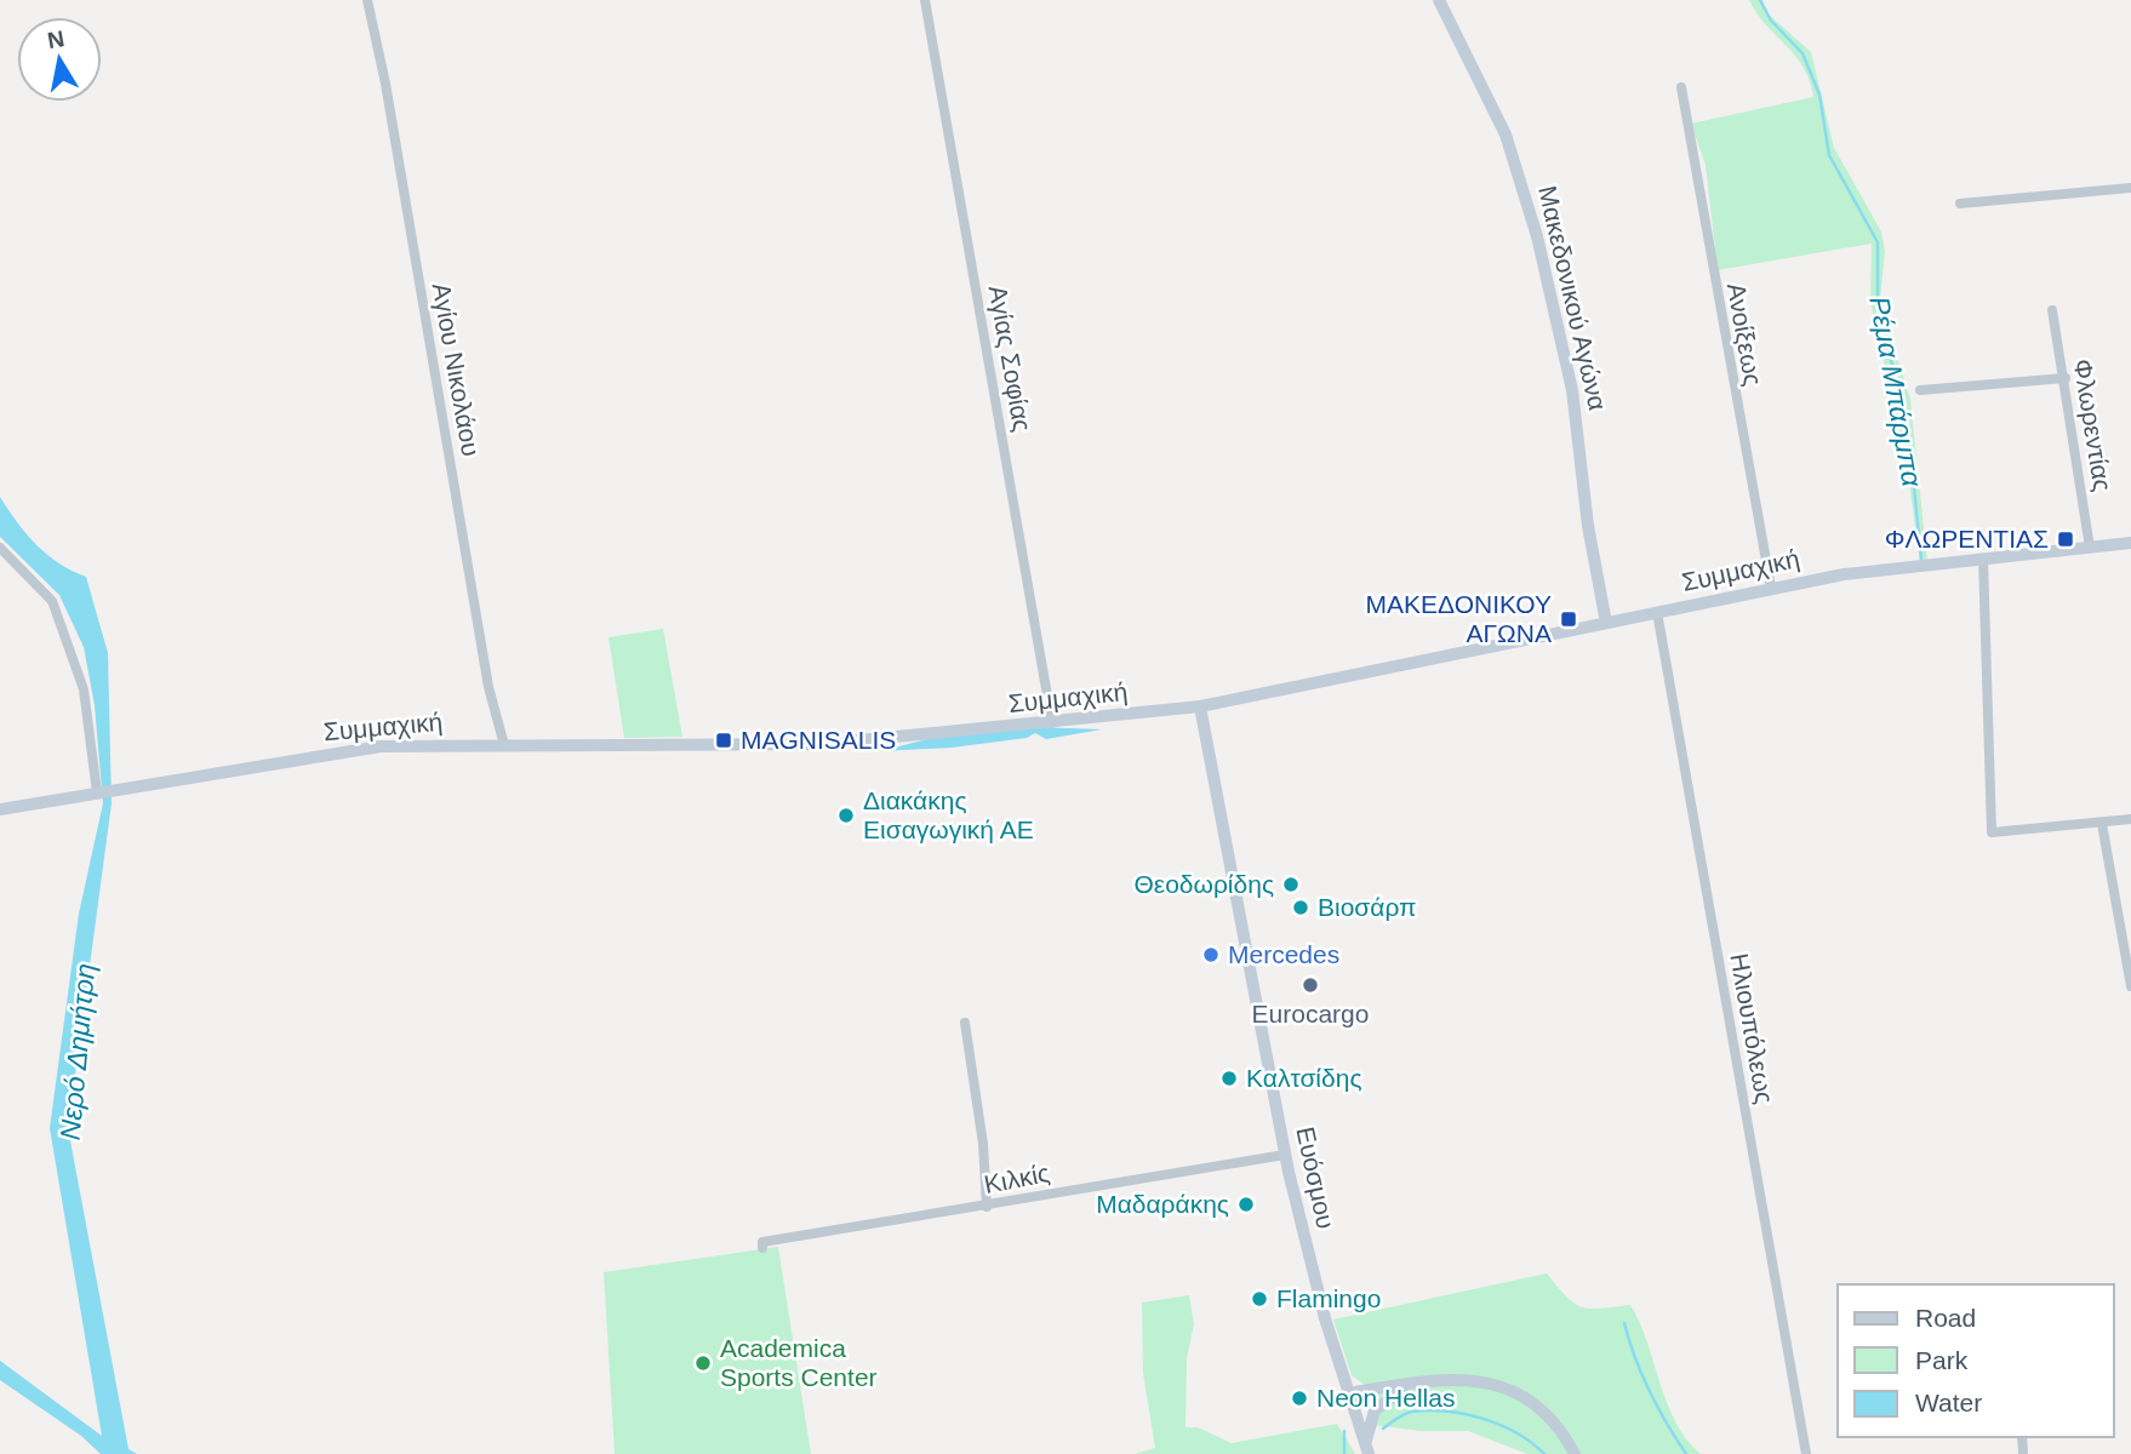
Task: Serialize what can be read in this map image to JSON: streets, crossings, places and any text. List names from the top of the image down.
{
  "streets": {
    "street": [
      "Μακεδονικού Αγώνα",
      "Ανοίξεως",
      "Αγίας Σοφίας",
      "Αγίου Νικολάου",
      "Φλωρεντίας",
      "Συμμαχική",
      "Ηλιουπόλεως",
      "Ευόσμου",
      "Κιλκίς"
    ]
  },
  "crossings": [
    ["Μακεδονικού Αγώνα", "Συμμαχική"],
    ["Ανοίξεως", "Συμμαχική"],
    ["Αγίας Σοφίας", "Συμμαχική"],
    ["Αγίου Νικολάου", "Συμμαχική"],
    ["Φλωρεντίας", "Συμμαχική"],
    ["Συμμαχική", "Ηλιουπόλεως"],
    ["Συμμαχική", "Ευόσμου"],
    ["Ευόσμου", "Κιλκίς"]
  ],
  "water": ["Ρέμα Μπάρμπα", "Νερό Δημήτρη"],
  "places": {
    "transit": ["ΦΛΩΡΕΝΤΙΑΣ", "ΜΑΚΕΔΟΝΙΚΟΥ ΑΓΩΝΑ", "MAGNISALIS"],
    "other": [
      "Διακάκης Εισαγωγική ΑΕ",
      "Θεοδωρίδης",
      "Βιοσάρπ",
      "Mercedes",
      "Eurocargo",
      "Καλτσίδης",
      "Μαδαράκης",
      "Flamingo",
      "Academica Sports Center",
      "Neon Hellas"
    ]
  },
  "legend": ["Road", "Park", "Water"],
  "north": "top"
}
